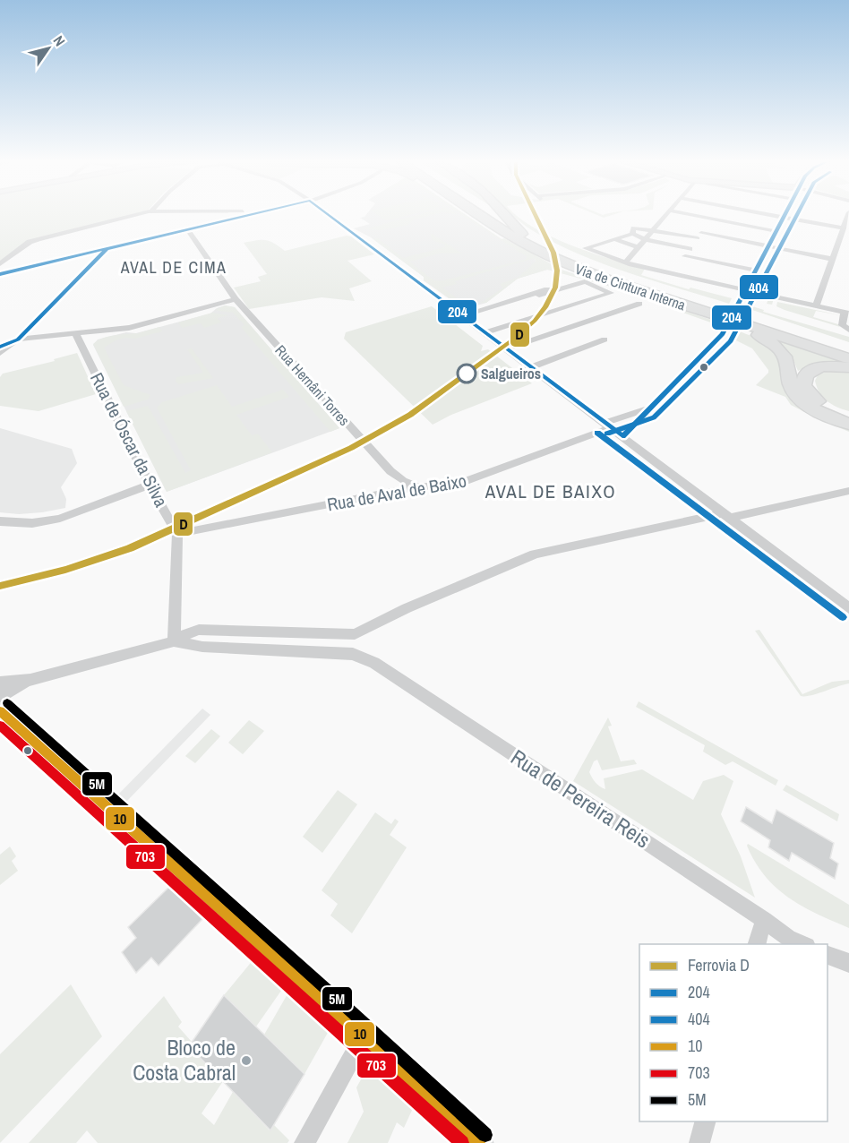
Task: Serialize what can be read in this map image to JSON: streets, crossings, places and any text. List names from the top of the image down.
{
  "streets": {
    "highway": ["Via de Cintura Interna"],
    "street": [
      "Rua Hernâni Torres",
      "Rua de Óscar da Silva",
      "Rua de Aval de Baixo",
      "Rua de Pereira Reis"
    ]
  },
  "crossings": [
    ["Rua Hernâni Torres", "Rua de Aval de Baixo"],
    ["Rua de Óscar da Silva", "Rua de Aval de Baixo"]
  ],
  "districts": ["AVAL DE CIMA", "AVAL DE BAIXO"],
  "places": ["Salgueiros", "Bloco de Costa Cabral"],
  "lines": [
    "rail line D",
    "transit line 204",
    "transit line 404",
    "transit line 5M",
    "transit line 10",
    "transit line 703"
  ],
  "legend": [
    "Ferrovia D",
    "204",
    "404",
    "10",
    "703",
    "5M"
  ],
  "north": "top right"
}
